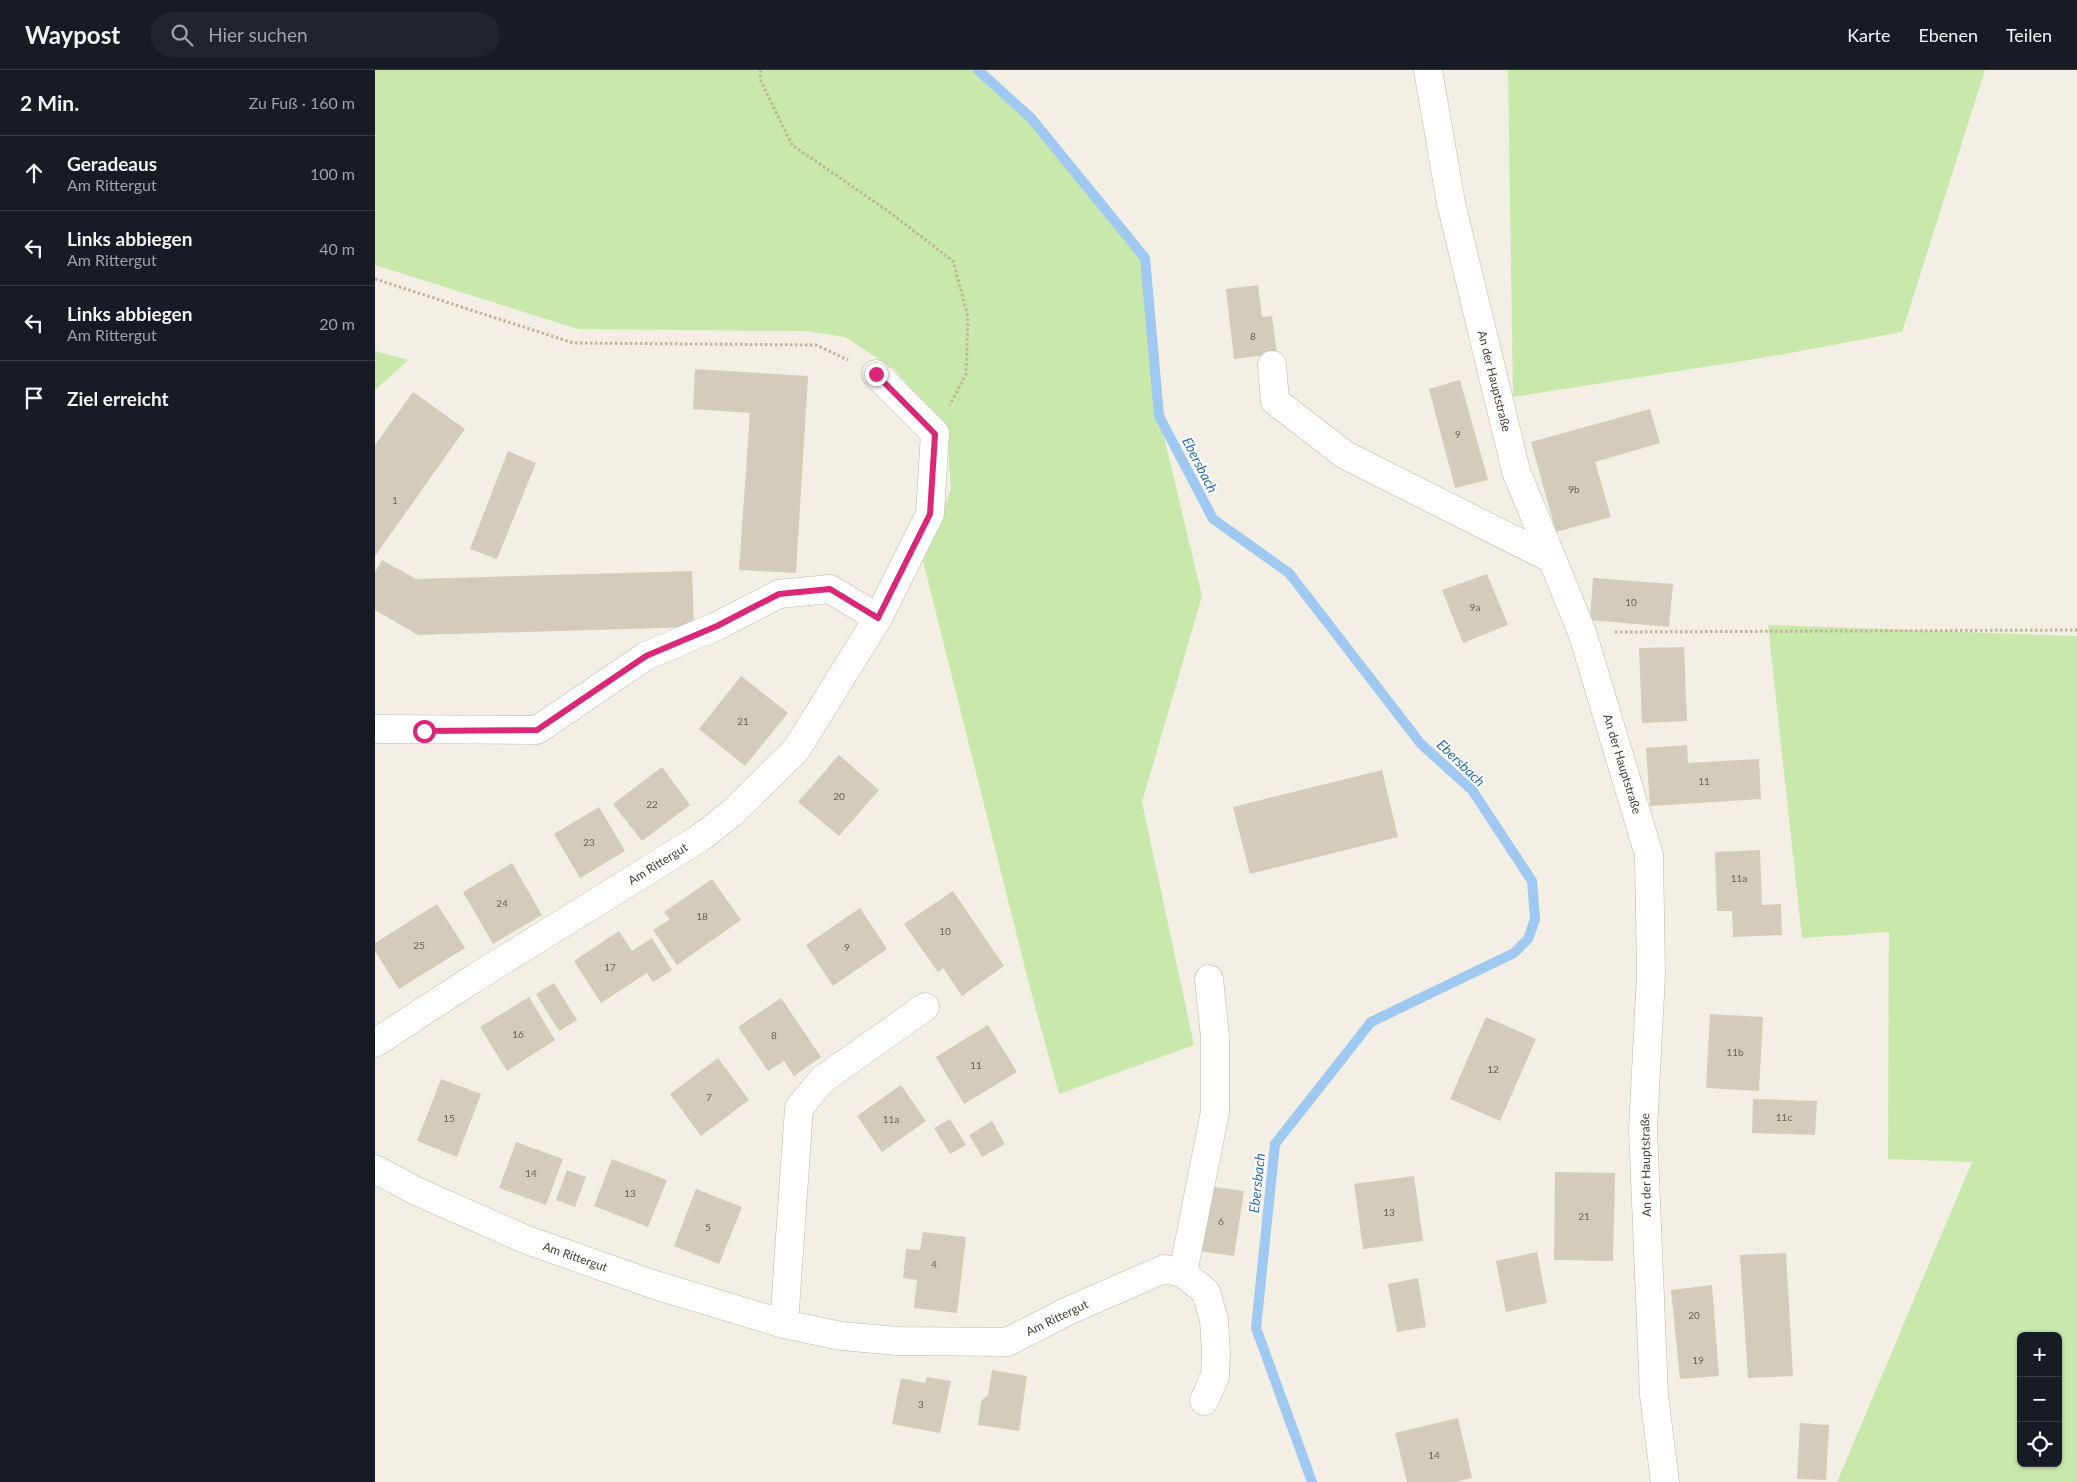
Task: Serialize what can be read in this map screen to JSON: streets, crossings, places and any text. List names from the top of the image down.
{
  "streets": {
    "street": ["An der Hauptstraße", "Am Rittergut"]
  },
  "water": ["Ebersbach"],
  "house_numbers": [
    "8",
    "9",
    "9b",
    "1",
    "10",
    "9a",
    "21",
    "11",
    "20",
    "22",
    "23",
    "11a",
    "24",
    "18",
    "10",
    "25",
    "9",
    "17",
    "16",
    "8",
    "11b",
    "11",
    "12",
    "7",
    "11c",
    "15",
    "11a",
    "14",
    "13",
    "13",
    "21",
    "6",
    "5",
    "4",
    "20",
    "19",
    "3",
    "14"
  ],
  "page": {
    "header": "Waypost",
    "search": "Hier suchen",
    "nav": ["Karte", "Ebenen", "Teilen"],
    "heading": ["2 Min.", "Zu Fuß · 160 m"],
    "list": [
      ["Geradeaus", "Am Rittergut", "100 m"],
      ["Links abbiegen", "Am Rittergut", "40 m"],
      ["Links abbiegen", "Am Rittergut", "20 m"],
      "Ziel erreicht"
    ],
    "map_buttons": ["+", "−"]
  }
}
